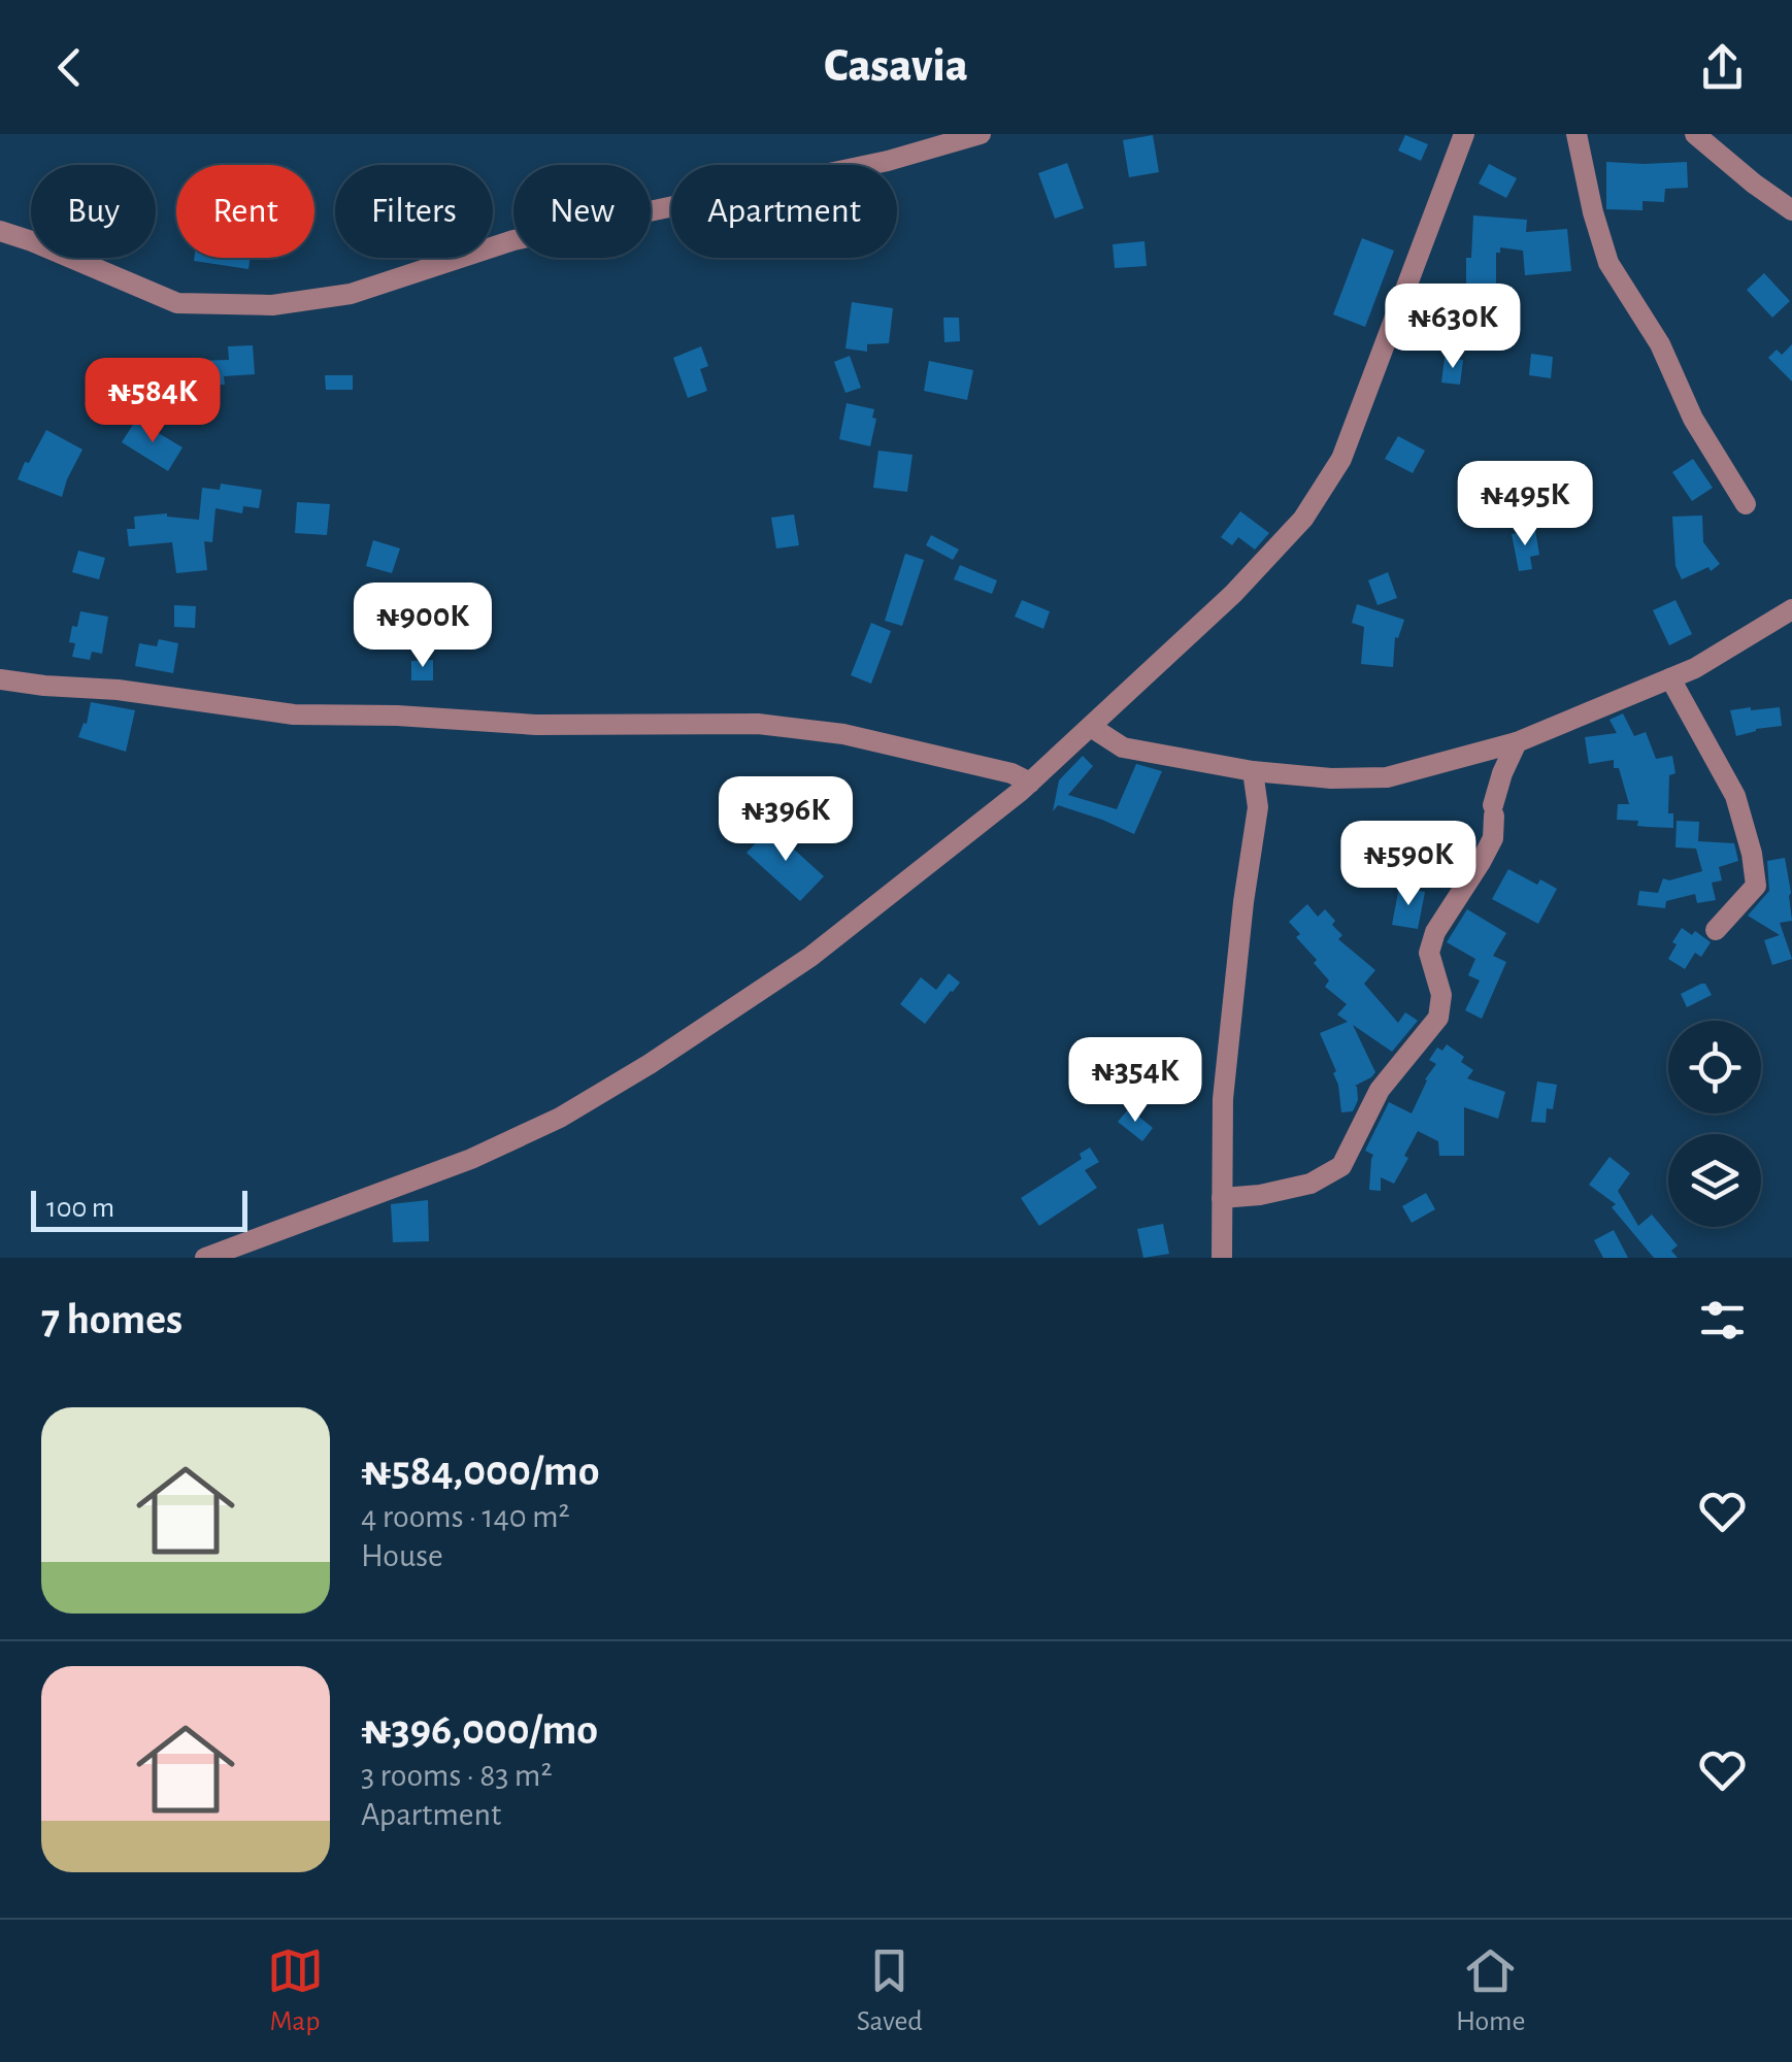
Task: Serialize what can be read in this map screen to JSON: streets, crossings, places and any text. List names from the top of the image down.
{
  "scale_bar": "100 m",
  "page": {
    "header": "Casavia",
    "chip": [
      "Buy",
      "Rent",
      "Filters",
      "New",
      "Apartment"
    ],
    "price": [
      "₦630K",
      "₦584K",
      "₦495K",
      "₦900K",
      "₦396K",
      "₦590K",
      "₦354K"
    ],
    "scale": "100 m",
    "heading": "7 homes",
    "list": [
      {
        "name": "₦584,000/mo",
        "note": "4 rooms · 140 m² · House"
      },
      {
        "name": "₦396,000/mo",
        "note": "3 rooms · 83 m² · Apartment"
      }
    ],
    "tabs": ["Map", "Saved", "Home"]
  }
}
